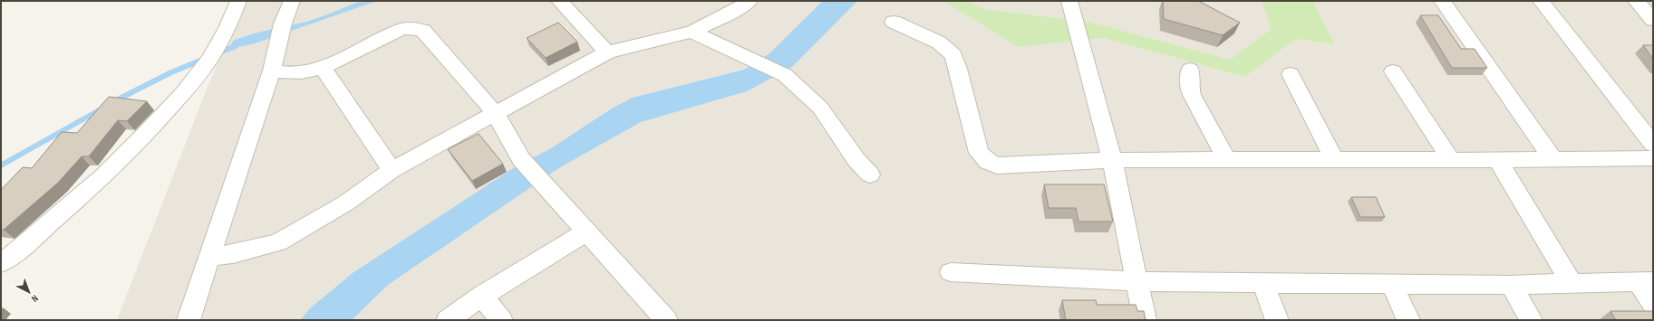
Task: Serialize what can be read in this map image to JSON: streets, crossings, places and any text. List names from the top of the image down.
{
  "north": "bottom right"
}
